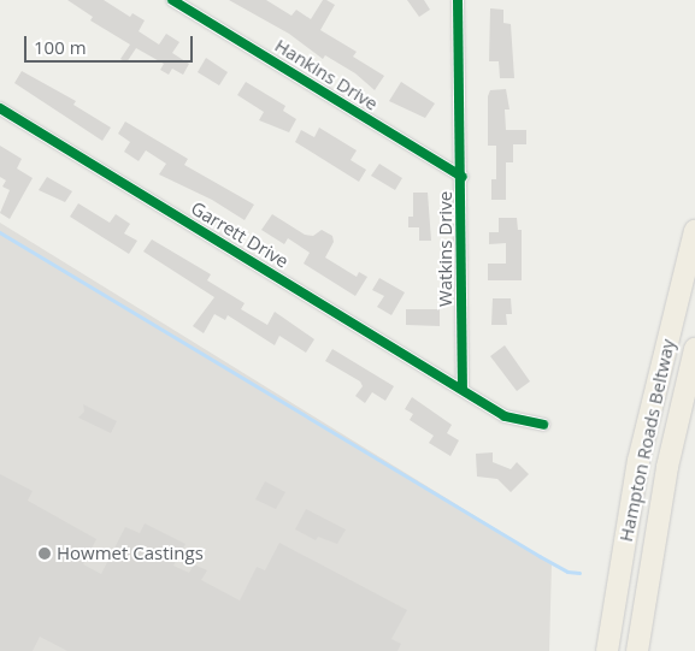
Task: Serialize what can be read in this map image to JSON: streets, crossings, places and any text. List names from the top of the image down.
{
  "streets": {
    "highway": ["Hampton Roads Beltway"],
    "street": ["Hankins Drive", "Garrett Drive", "Watkins Drive"]
  },
  "crossings": [
    ["Hankins Drive", "Watkins Drive"],
    ["Garrett Drive", "Watkins Drive"]
  ],
  "places": ["Howmet Castings"],
  "scale_bar": "100 m"
}
